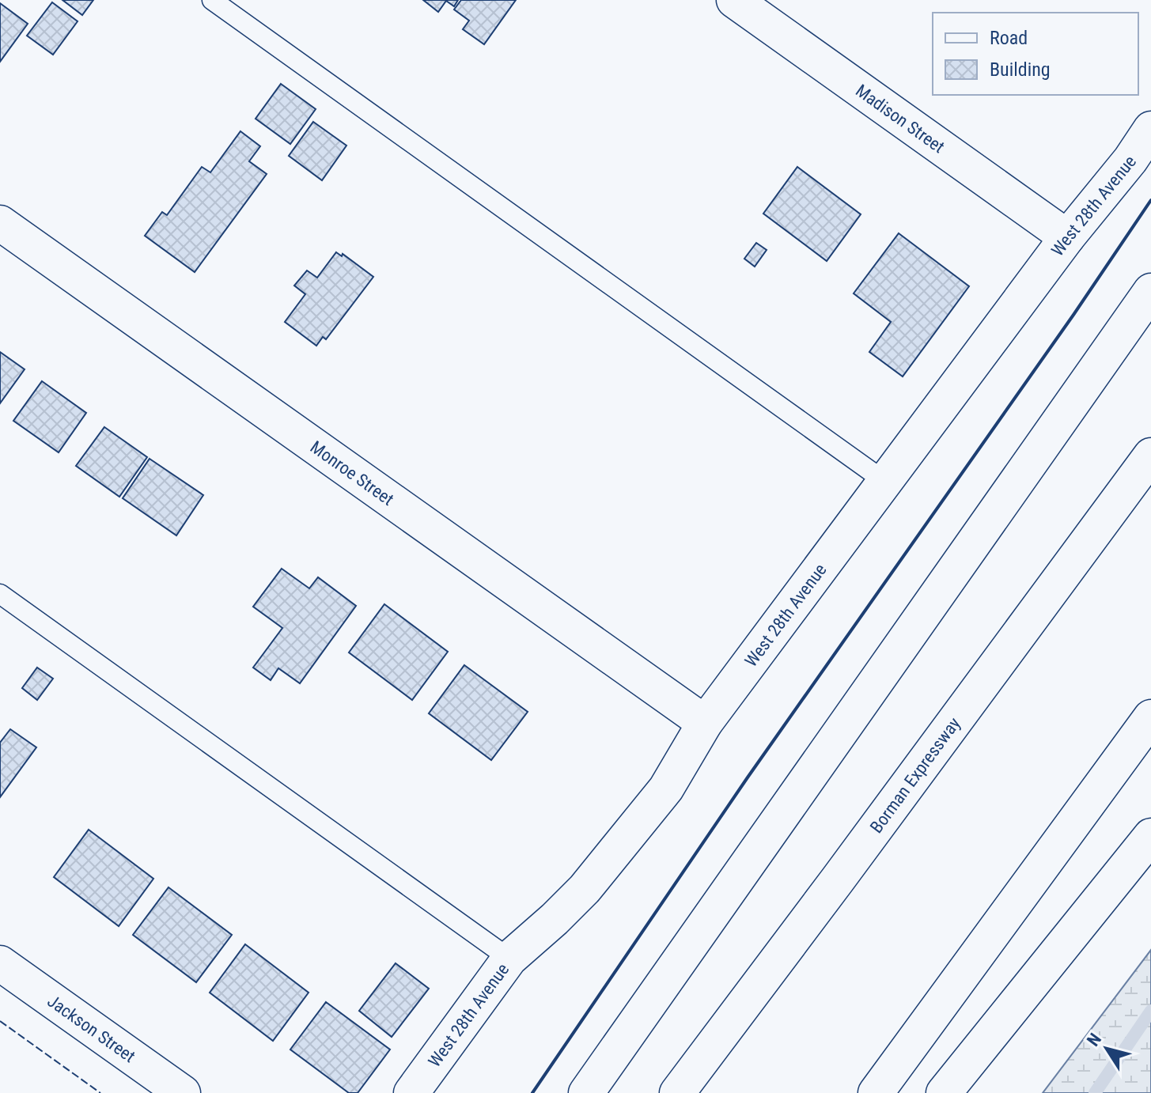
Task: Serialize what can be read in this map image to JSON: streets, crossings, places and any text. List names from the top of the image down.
{
  "streets": {
    "main road": [
      "Madison Street",
      "West 28th Avenue",
      "Monroe Street",
      "Borman Expressway",
      "Jackson Street"
    ]
  },
  "crossings": [
    ["Madison Street", "West 28th Avenue"],
    ["West 28th Avenue", "Monroe Street"]
  ],
  "legend": ["Road", "Building"],
  "north": "top left"
}
